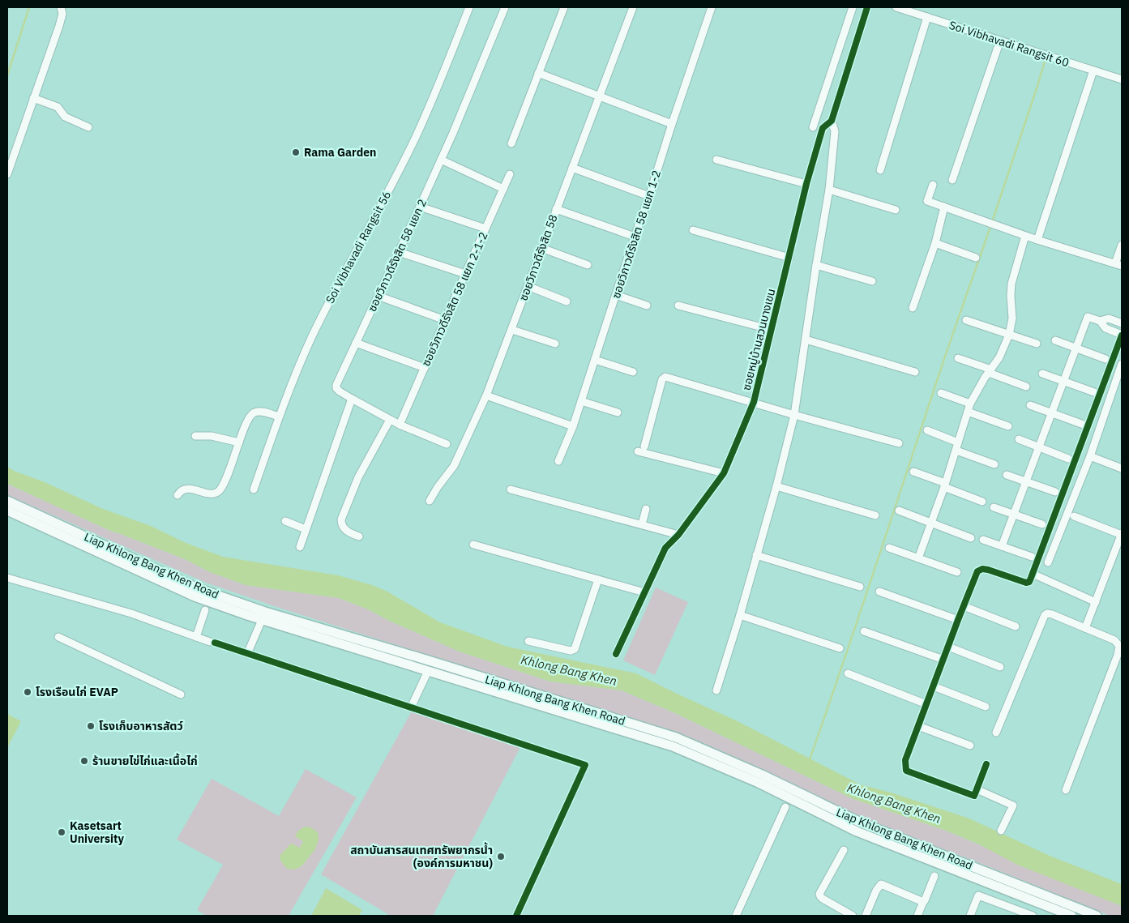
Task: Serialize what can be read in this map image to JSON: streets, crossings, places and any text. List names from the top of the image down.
{
  "streets": {
    "main road": ["Liap Khlong Bang Khen Road"],
    "street": [
      "Soi Vibhavadi Rangsit 60",
      "ซอยวิภาวดีรังสิต 58 แยก 1-2",
      "Soi Vibhavadi Rangsit 56",
      "ซอยวิภาวดีรังสิต 58 แยก 2",
      "ซอยวิภาวดีรังสิต 58",
      "ซอยวิภาวดีรังสิต 58 แยก 2-1-2",
      "ซอยหมู่บ้านสวนบางเขน"
    ]
  },
  "crossings": [
    ["ซอยวิภาวดีรังสิต 58 แยก 2", "ซอยวิภาวดีรังสิต 58 แยก 2-1-2"]
  ],
  "water": ["Khlong Bang Khen"],
  "places": [
    "Rama Garden",
    "โรงเรือนไก่ EVAP",
    "โรงเก็บอาหารสัตว์",
    "ร้านขายไข่ไก่และเนื้อไก่",
    "Kasetsart University",
    "สถาบันสารสนเทศทรัพยากรน้ำ (องค์การมหาชน)"
  ]
}
